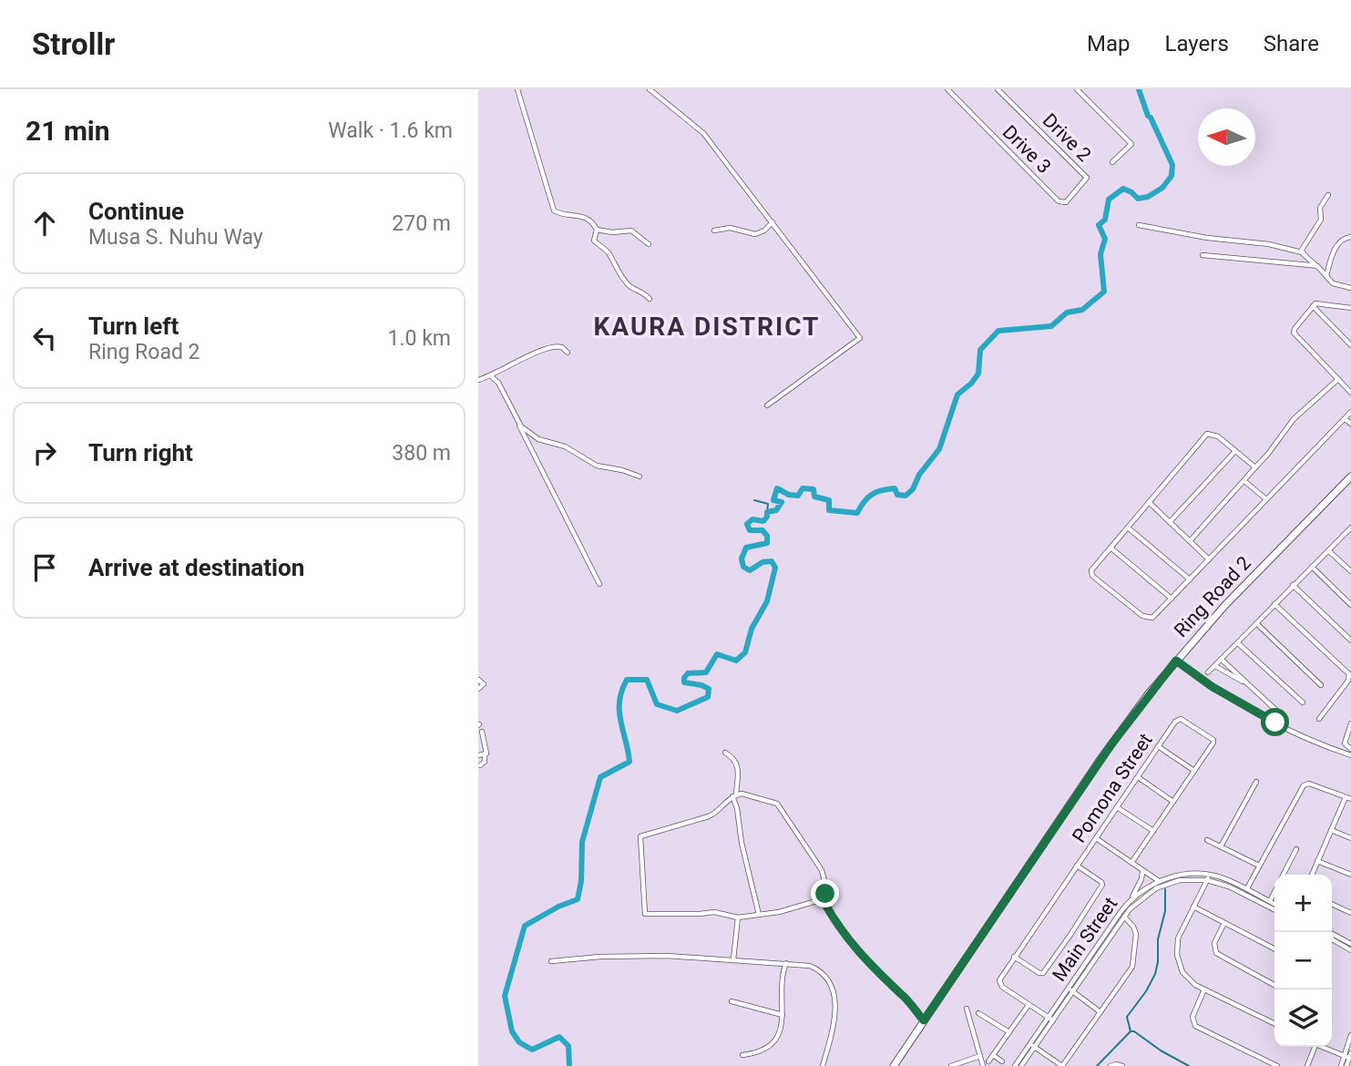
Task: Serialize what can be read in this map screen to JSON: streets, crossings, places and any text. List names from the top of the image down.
{
  "streets": {
    "main road": ["Ring Road 2"],
    "street": [
      "Drive 2",
      "Drive 3",
      "Pomona Street",
      "Main Street"
    ]
  },
  "crossings": [
    ["Drive 2", "Drive 3"],
    ["Pomona Street", "Main Street"]
  ],
  "districts": ["KAURA DISTRICT"],
  "north": "left",
  "page": {
    "header": "Strollr",
    "nav": ["Map", "Layers", "Share"],
    "heading": ["21 min", "Walk · 1.6 km"],
    "list": [
      ["Continue", "Musa S. Nuhu Way", "270 m"],
      ["Turn left", "Ring Road 2", "1.0 km"],
      ["Turn right", "380 m"],
      "Arrive at destination"
    ],
    "map_buttons": ["+", "−"]
  }
}
